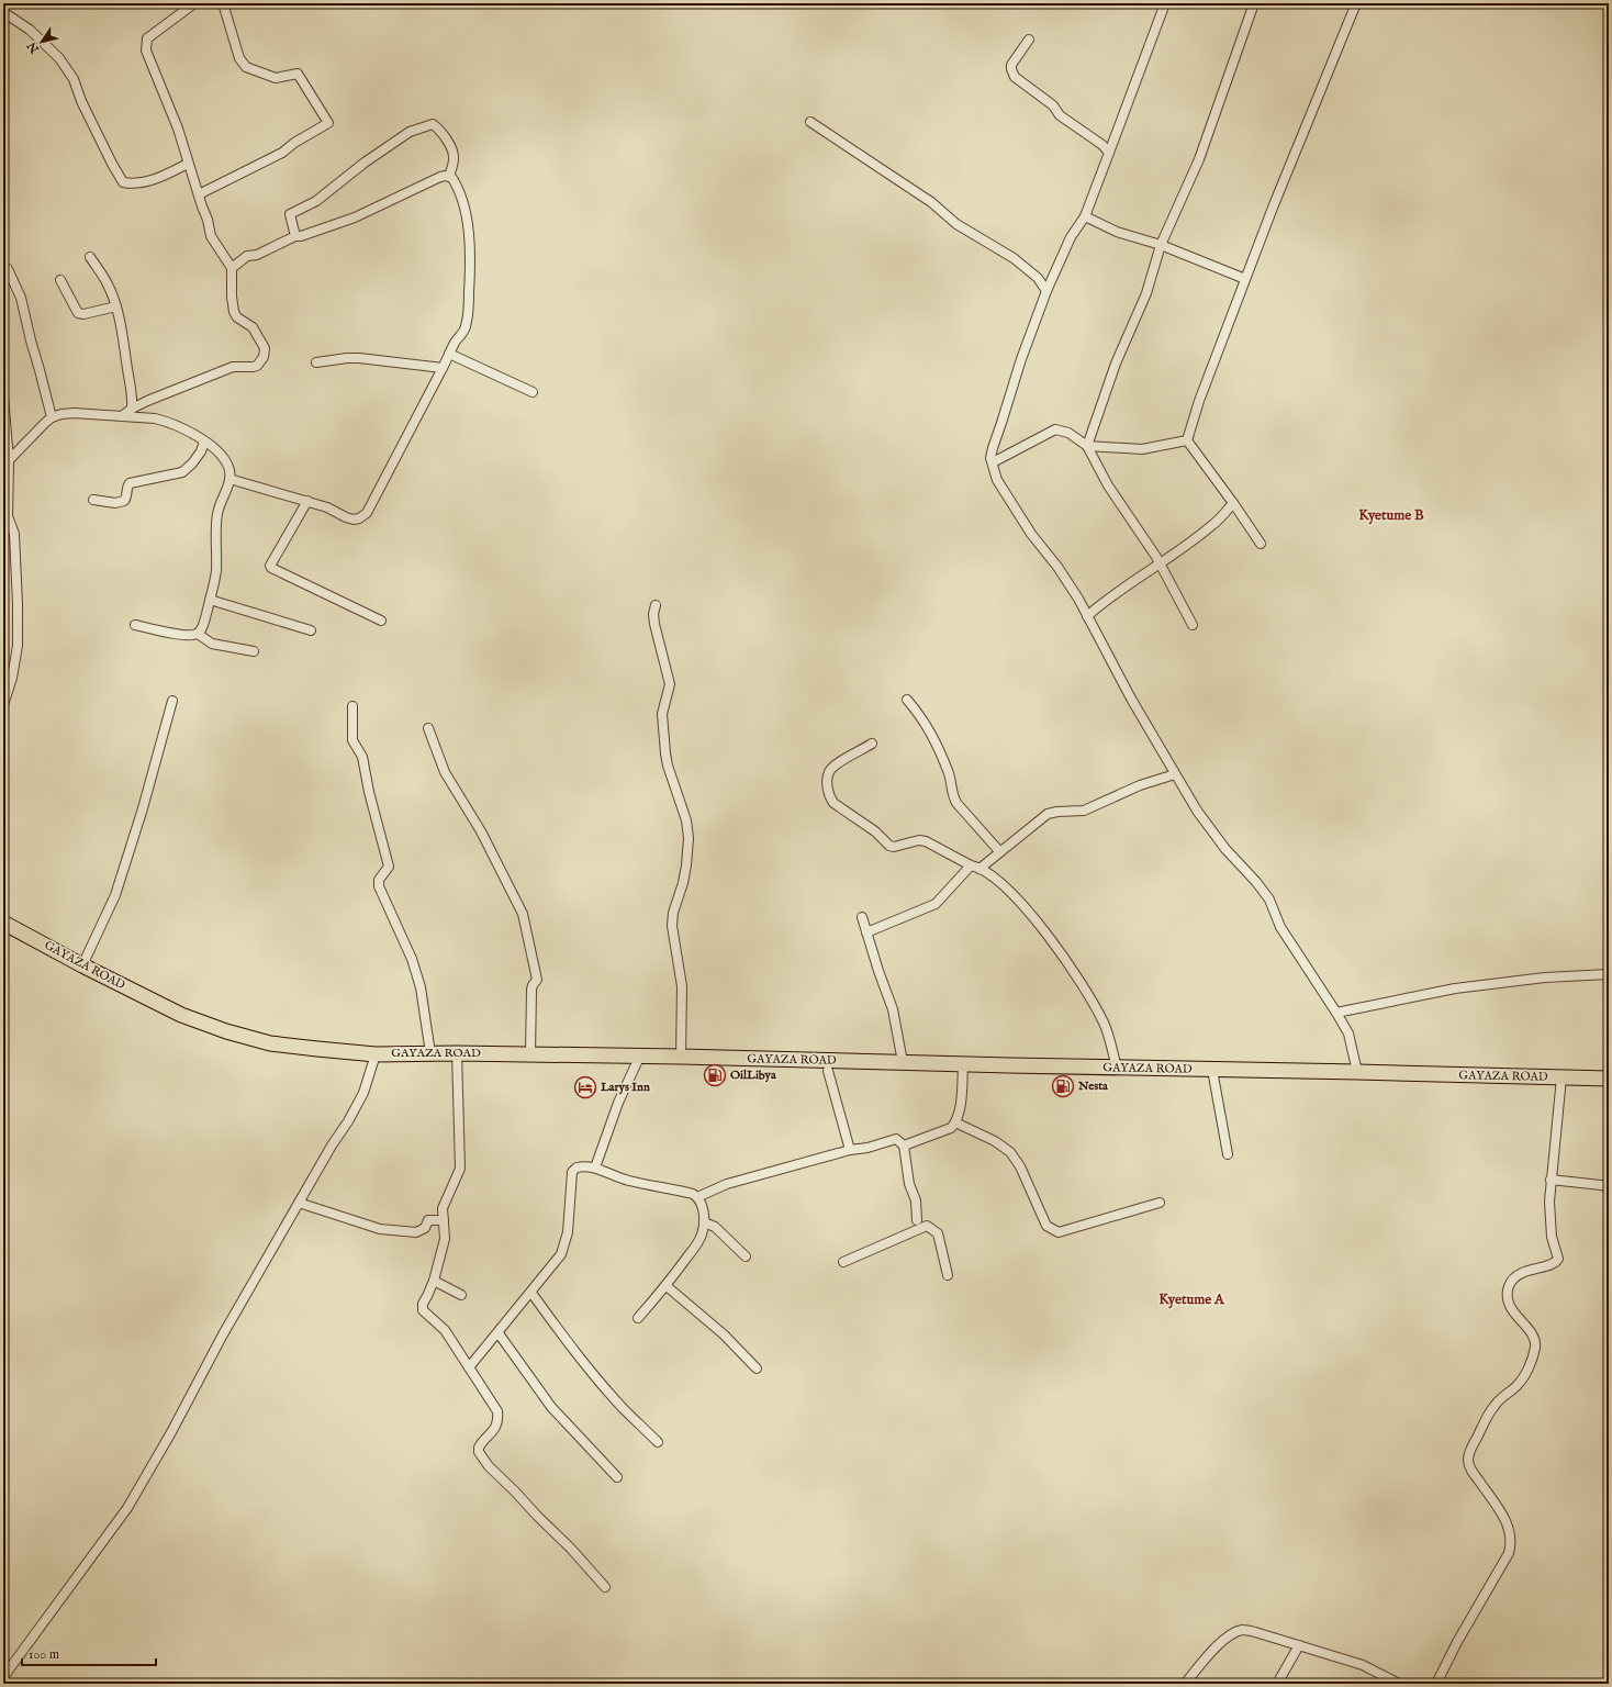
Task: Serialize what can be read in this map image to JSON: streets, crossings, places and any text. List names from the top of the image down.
{
  "streets": {
    "main road": ["GAYAZA ROAD"]
  },
  "districts": ["Kyetume B", "Kyetume A"],
  "places": {
    "fuel station": ["OilLibya", "Nesta"],
    "hotel": ["Larys Inn"]
  },
  "scale_bar": "100 m",
  "north": "bottom left"
}
